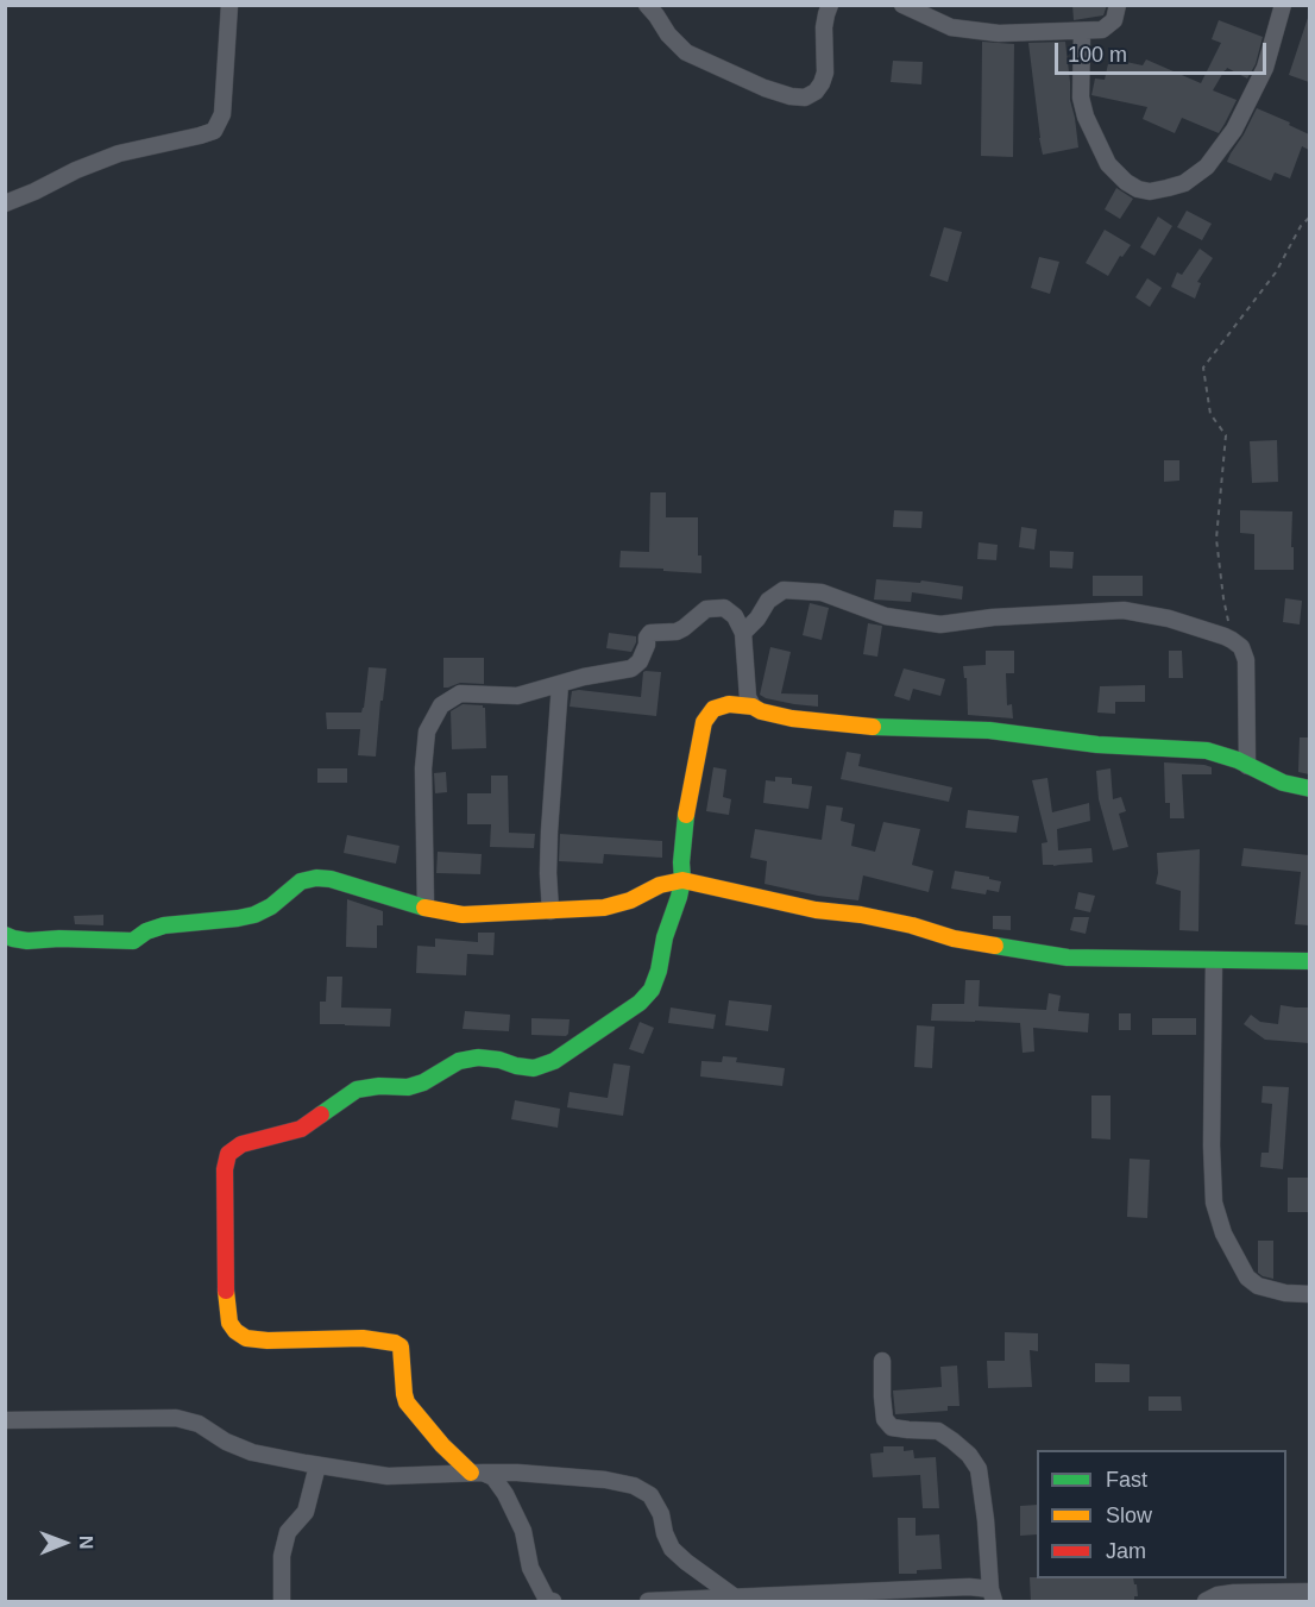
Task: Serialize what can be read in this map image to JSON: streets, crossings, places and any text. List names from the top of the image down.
{
  "legend": ["Fast", "Slow", "Jam"],
  "scale_bar": "100 m",
  "north": "right"
}
